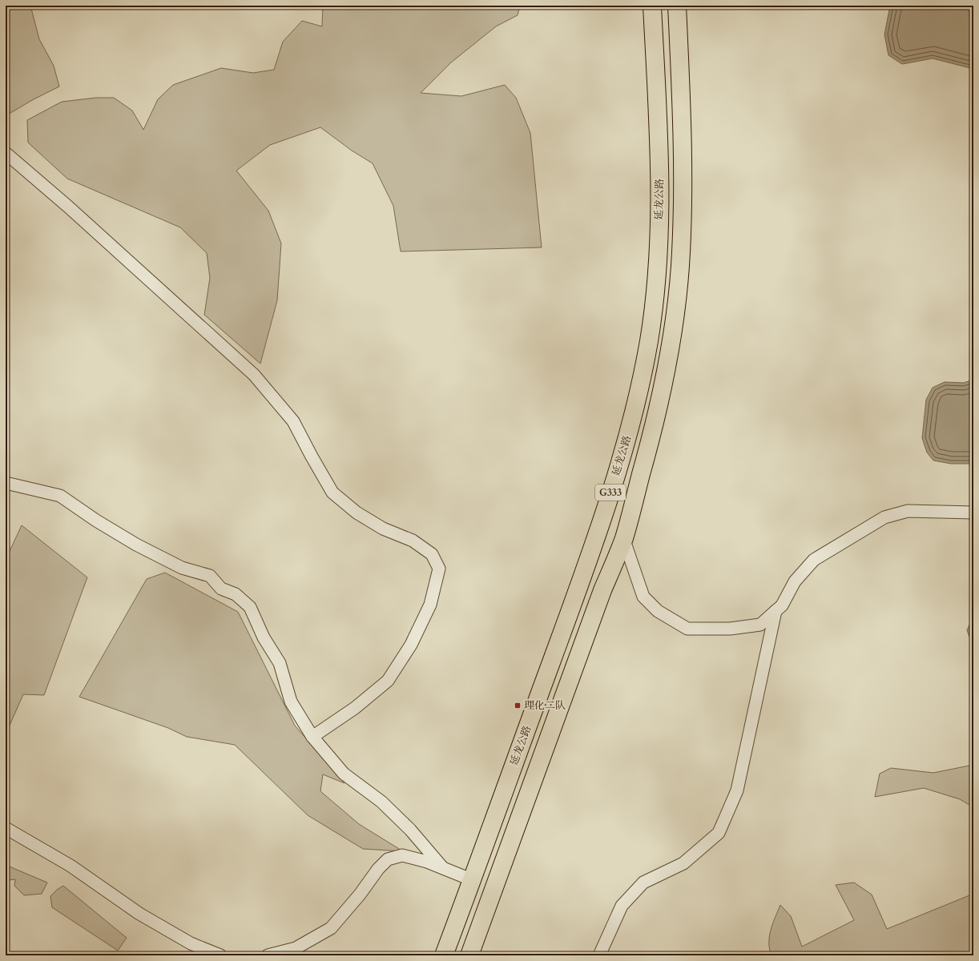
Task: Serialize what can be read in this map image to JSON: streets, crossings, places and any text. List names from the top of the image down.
{
  "streets": {
    "highway": ["延龙公路", "G333"]
  },
  "places": {
    "transit": ["理化二队"]
  }
}
